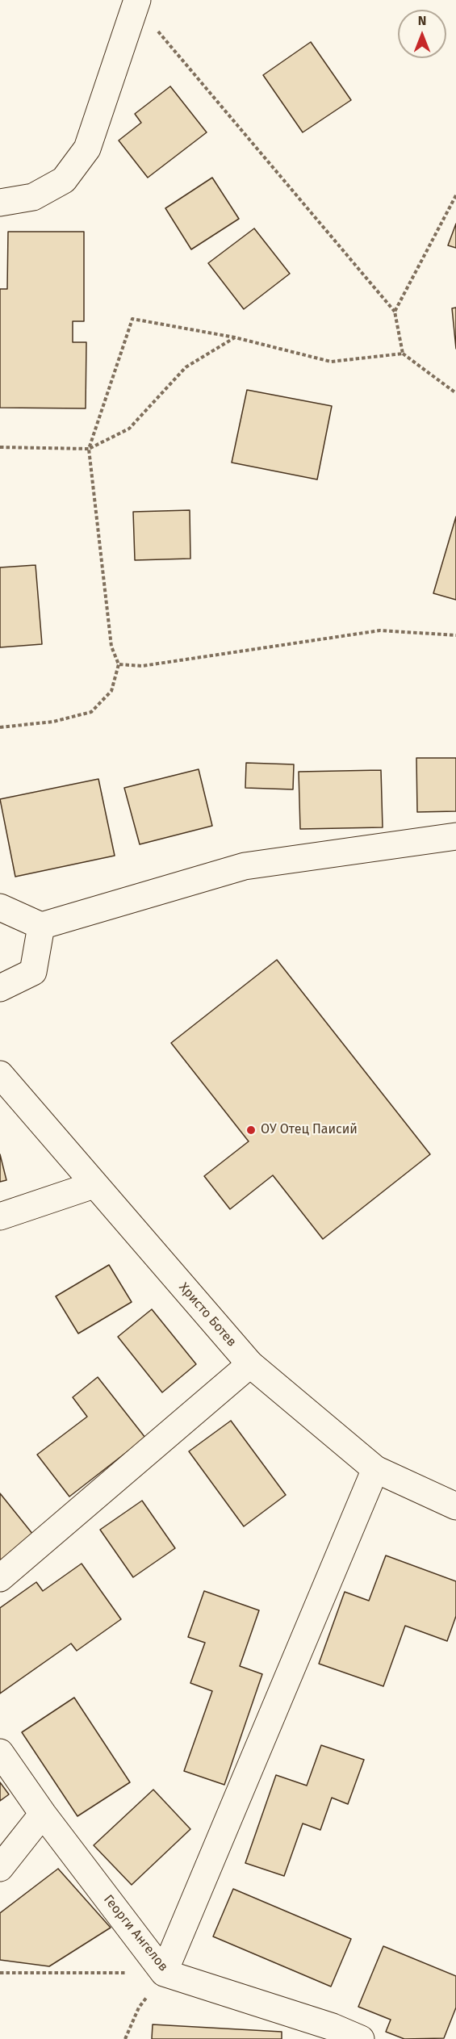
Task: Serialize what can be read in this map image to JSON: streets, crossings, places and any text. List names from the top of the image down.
{
  "streets": {
    "street": ["Христо Ботев", "Георги Ангелов"]
  },
  "places": ["ОУ Отец Паисий"],
  "north": "top"
}
